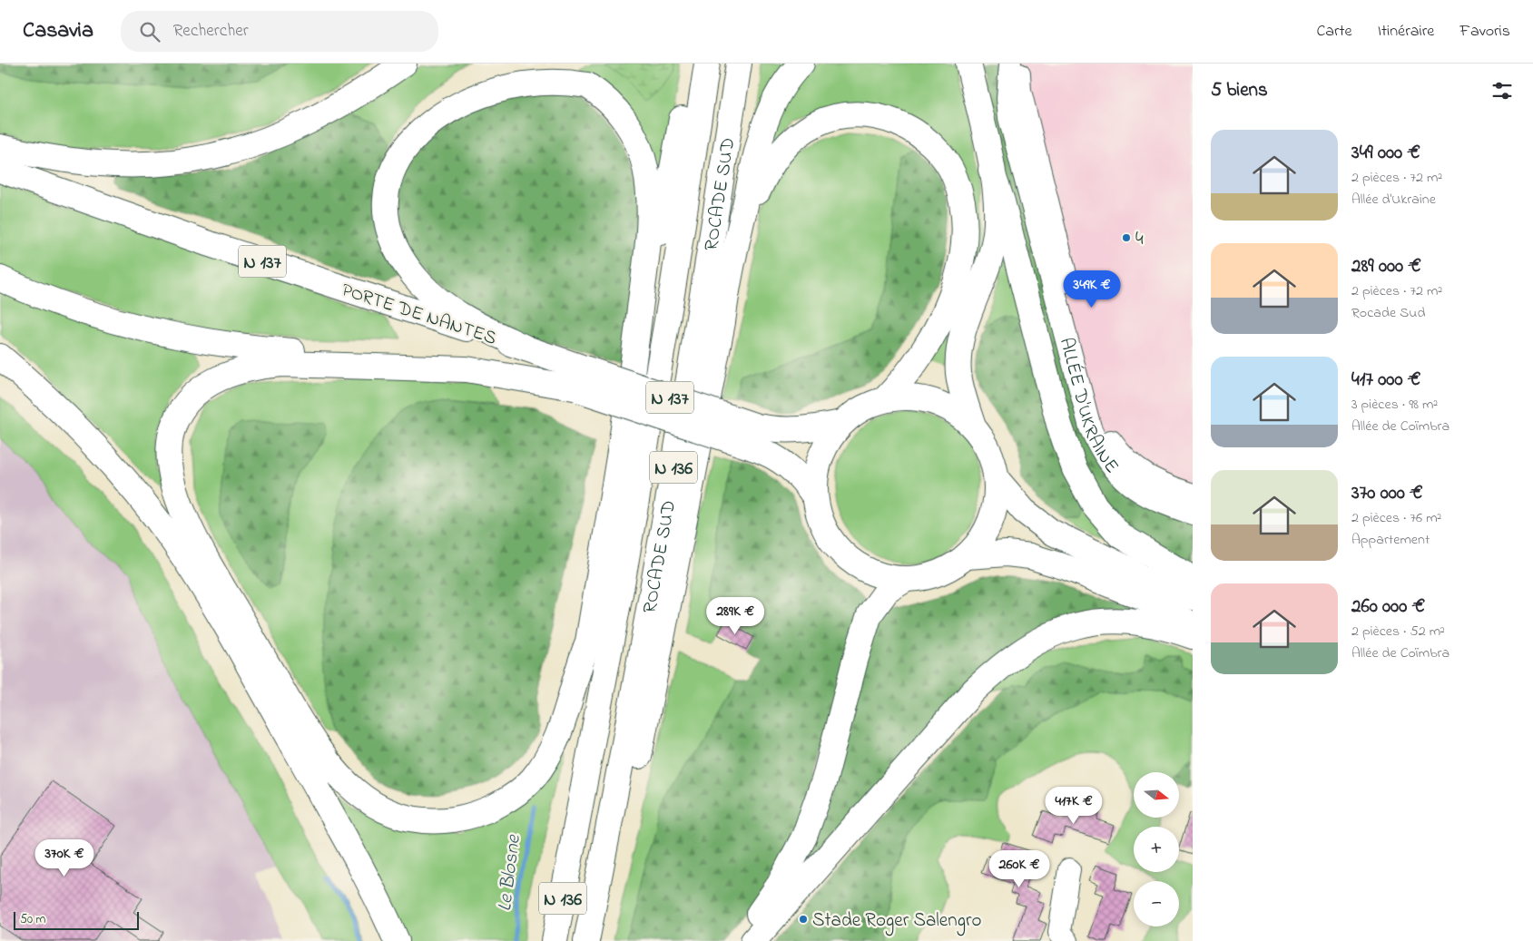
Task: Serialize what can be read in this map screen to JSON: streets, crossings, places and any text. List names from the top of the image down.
{
  "streets": {
    "highway": [
      "ROCADE SUD",
      "N 137",
      "PORTE DE NANTES",
      "N 136"
    ],
    "street": ["ALLÉE D'UKRAINE"]
  },
  "crossings": [
    ["N 137", "PORTE DE NANTES"]
  ],
  "water": ["Le Blosne"],
  "places": ["4", "Stade Roger Salengro"],
  "scale_bar": "50 m",
  "north": "right",
  "page": {
    "header": "Casavia",
    "search": "Rechercher",
    "nav": ["Carte", "Itinéraire", "Favoris"],
    "heading": "5 biens",
    "list": [
      {
        "name": "349 000 €",
        "note": "2 pièces · 72 m² · Allée d'Ukraine"
      },
      {
        "name": "289 000 €",
        "note": "2 pièces · 72 m² · Rocade Sud"
      },
      {
        "name": "417 000 €",
        "note": "3 pièces · 98 m² · Allée de Coïmbra"
      },
      {
        "name": "370 000 €",
        "note": "2 pièces · 76 m² · Appartement"
      },
      {
        "name": "260 000 €",
        "note": "2 pièces · 52 m² · Allée de Coïmbra"
      }
    ],
    "price": [
      "349K €",
      "289K €",
      "417K €",
      "370K €",
      "260K €"
    ],
    "map_buttons": ["+", "−"],
    "scale": "50 m"
  }
}
